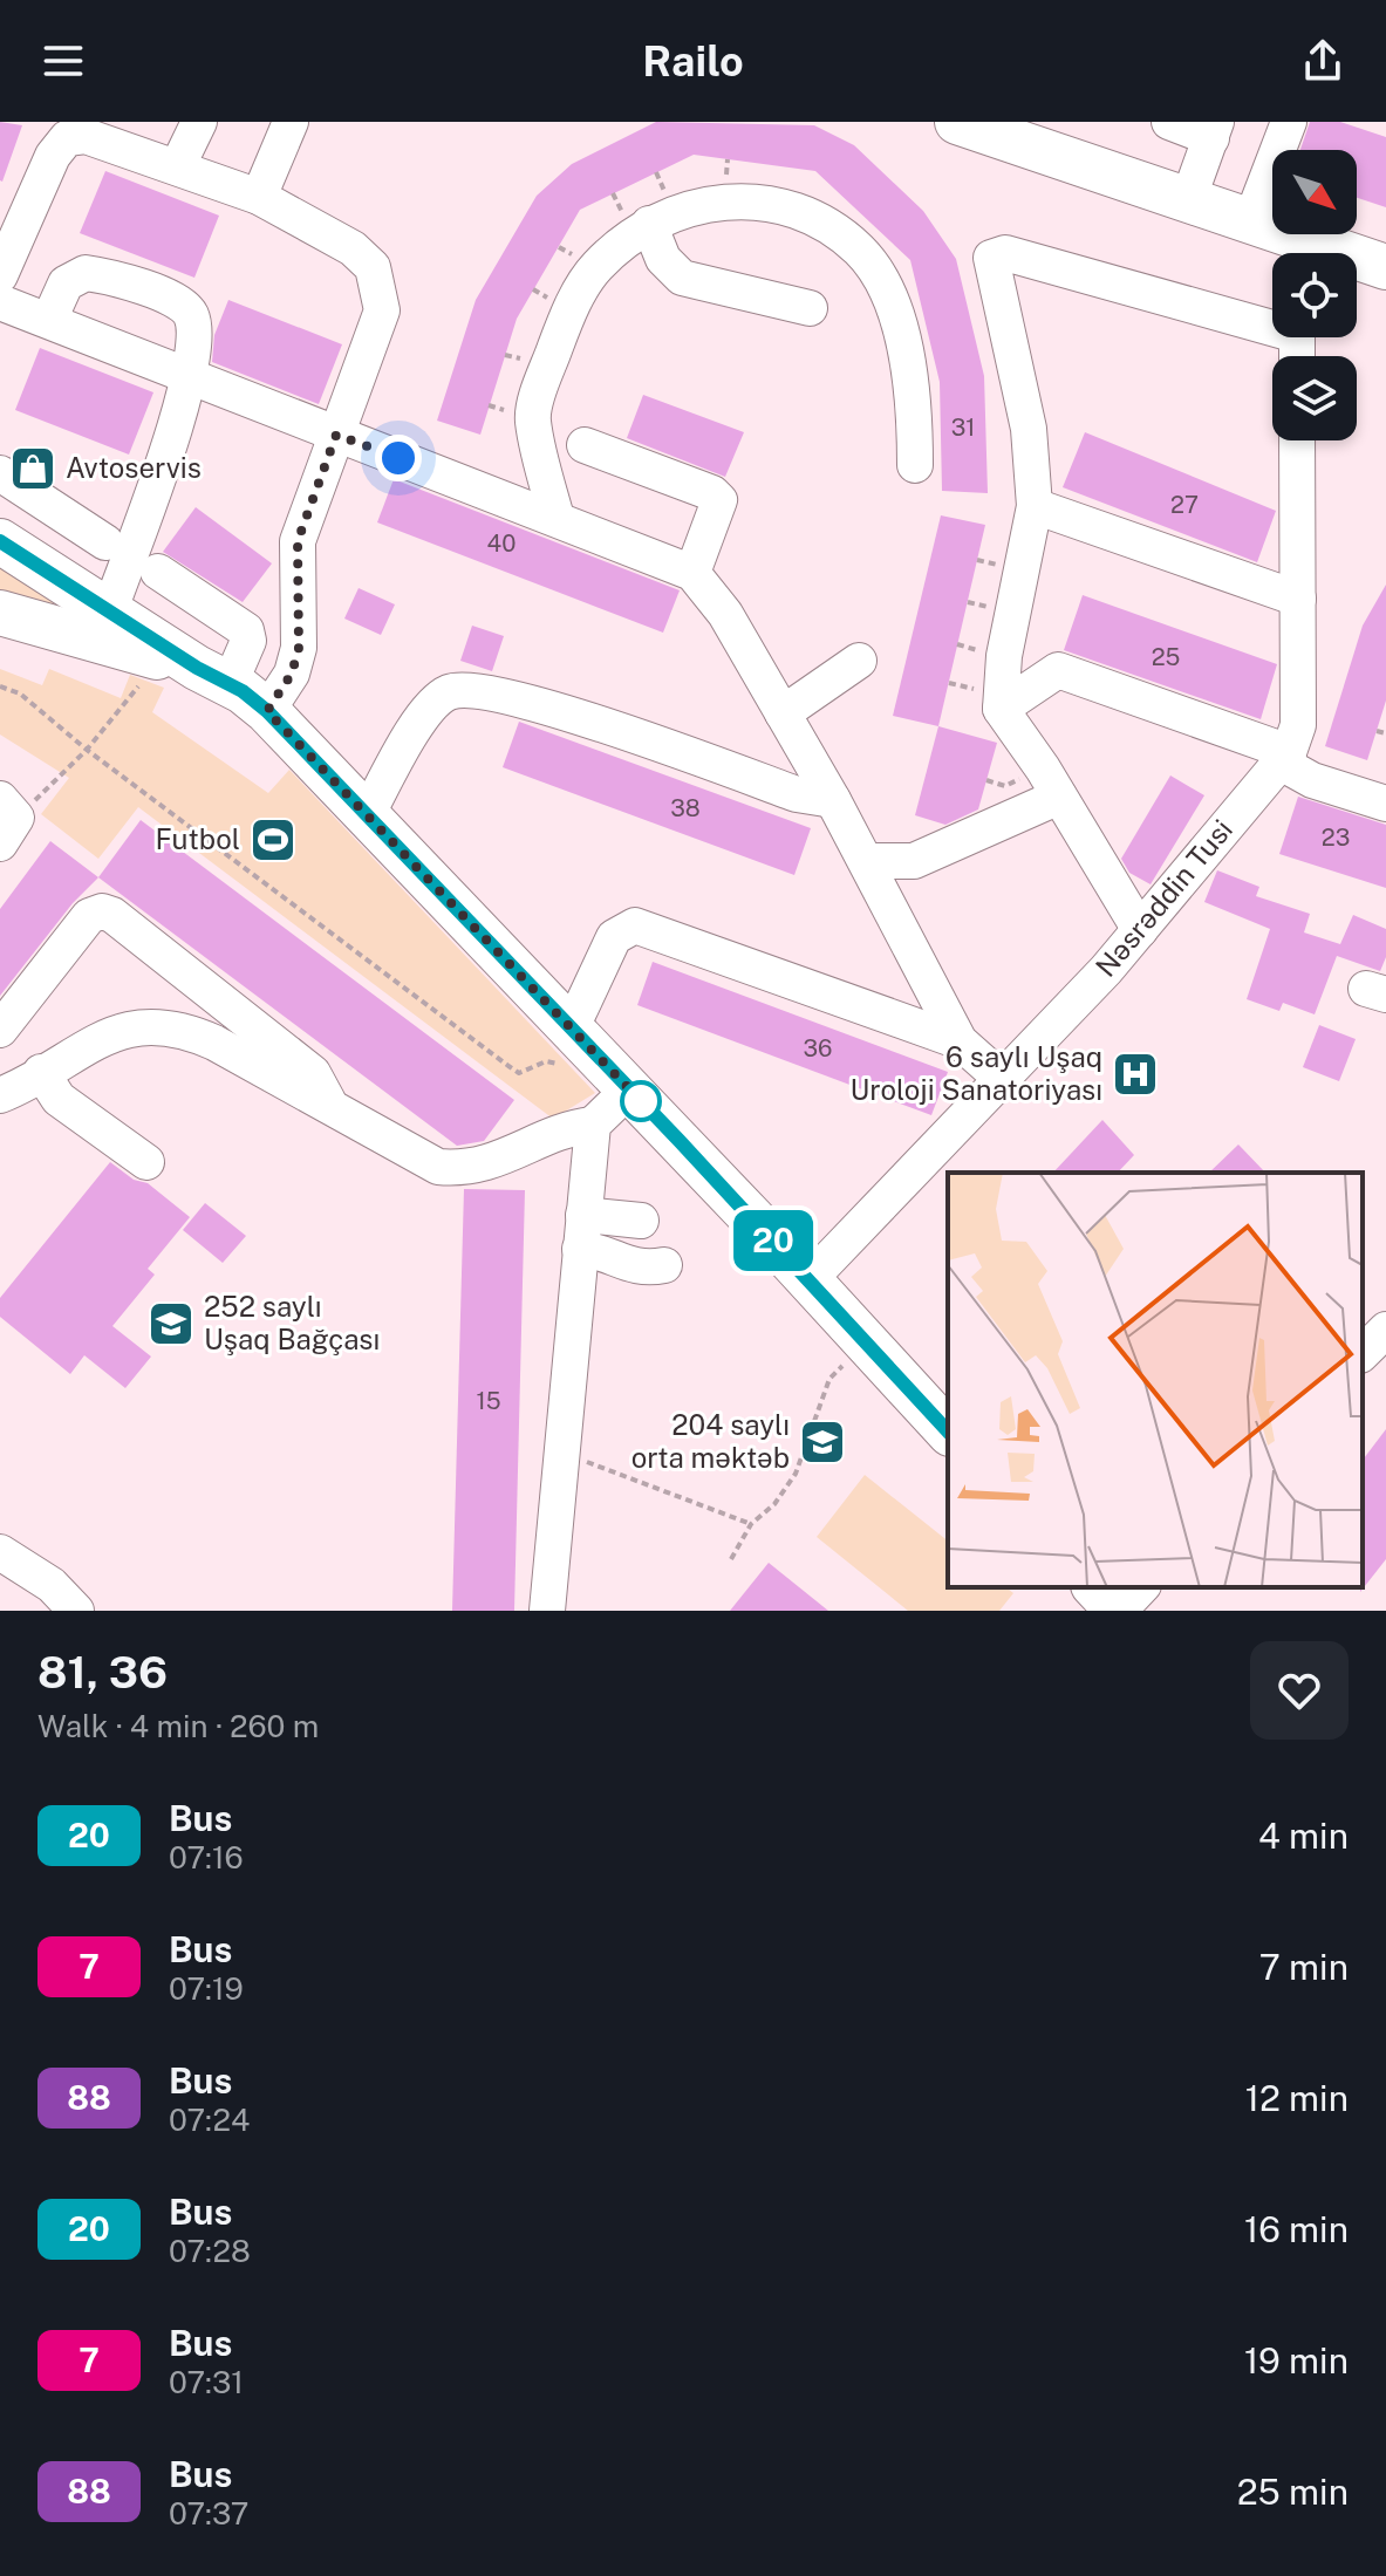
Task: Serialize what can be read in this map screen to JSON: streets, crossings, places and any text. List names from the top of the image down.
{
  "streets": {
    "street": ["Nəsrəddin Tusi"]
  },
  "places": {
    "shop": ["Avtoservis"],
    "sports": ["Futbol"],
    "hospital": ["6 saylı Uşaq Uroloji Sanatoriyası"],
    "school or university": ["252 saylı Uşaq Bağçası", "204 saylı orta məktəb"]
  },
  "lines": ["bus line 20"],
  "house_numbers": [
    "31",
    "27",
    "40",
    "25",
    "38",
    "23",
    "36",
    "15"
  ],
  "north": "bottom right",
  "page": {
    "header": "Railo",
    "on_map": "20",
    "heading": ["81, 36", "Walk · 4 min · 260 m"],
    "list": [
      {
        "mark": "20",
        "name": "Bus",
        "note": "07:16",
        "value": "4 min"
      },
      {
        "mark": "7",
        "name": "Bus",
        "note": "07:19",
        "value": "7 min"
      },
      {
        "mark": "88",
        "name": "Bus",
        "note": "07:24",
        "value": "12 min"
      },
      {
        "mark": "20",
        "name": "Bus",
        "note": "07:28",
        "value": "16 min"
      },
      {
        "mark": "7",
        "name": "Bus",
        "note": "07:31",
        "value": "19 min"
      },
      {
        "mark": "88",
        "name": "Bus",
        "note": "07:37",
        "value": "25 min"
      }
    ]
  }
}
